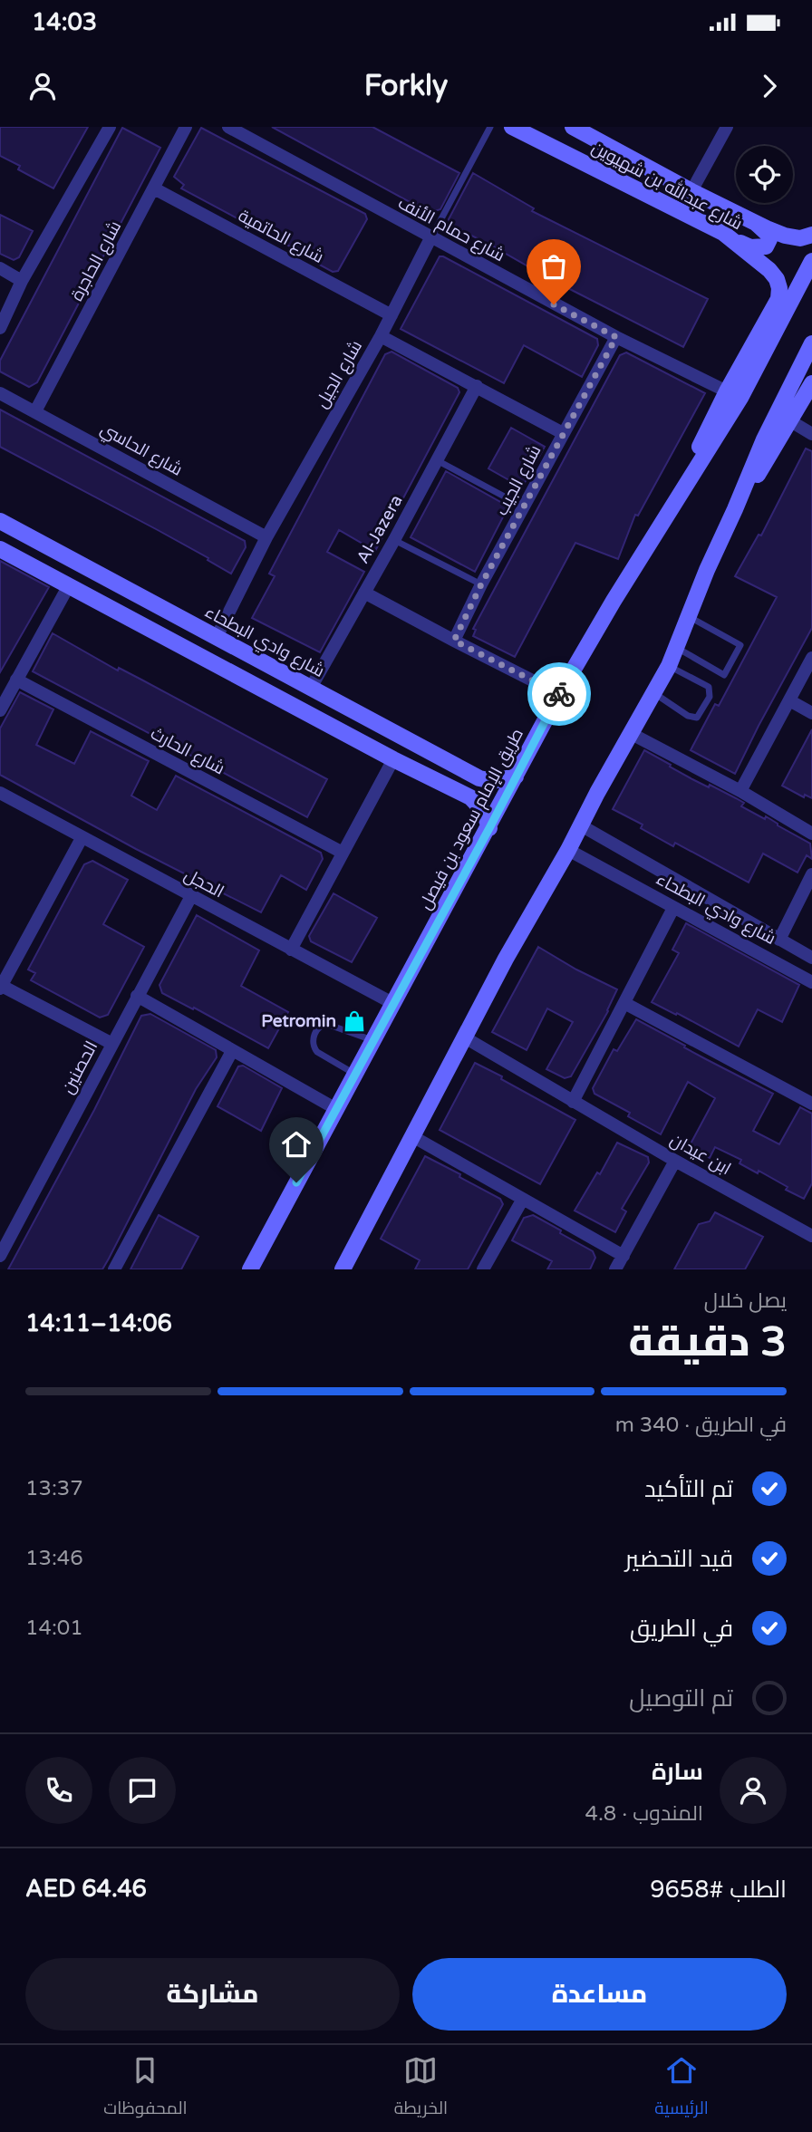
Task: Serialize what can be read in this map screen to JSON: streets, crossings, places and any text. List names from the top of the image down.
{
  "streets": {
    "main road": ["شارع عبدالله بن شهيوين", "شارع وادي البطحاء", "طريق الإمام سعود بن فيصل"],
    "street": [
      "شارع حمام الأنف",
      "شارع الحاتمية",
      "شارع الحاجرة",
      "شارع الجيل",
      "شارع الحاسي",
      "شارع الجيب",
      "Al-Jazera",
      "شارع الحارث",
      "الحجل",
      "الحصنين",
      "ابن عيدان"
    ]
  },
  "crossings": [
    ["شارع عبدالله بن شهيوين", "شارع حمام الأنف"],
    ["شارع عبدالله بن شهيوين", "طريق الإمام سعود بن فيصل"],
    ["شارع حمام الأنف", "شارع الجيل"],
    ["شارع حمام الأنف", "شارع الجيب"],
    ["شارع الحاتمية", "شارع الحاجرة"],
    ["شارع الحاتمية", "شارع الجيل"],
    ["شارع الحاجرة", "شارع الحاسي"],
    ["شارع الجيل", "شارع الحاسي"],
    ["شارع الجيل", "شارع وادي البطحاء"],
    ["Al-Jazera", "شارع وادي البطحاء"],
    ["شارع وادي البطحاء", "طريق الإمام سعود بن فيصل"],
    ["طريق الإمام سعود بن فيصل", "الحجل"],
    ["الحجل", "الحصنين"]
  ],
  "places": {
    "shop": ["Petromin"]
  },
  "page": {
    "status": "14:03",
    "header": "Forkly",
    "heading": ["3 دقيقة", "يصل خلال", "14:06–14:11"],
    "panel": [
      "سارة",
      "المندوب · 4.8",
      "الطلب #9658",
      "AED 64.46"
    ],
    "bar": "في الطريق · 340 m",
    "list": [
      ["تم التأكيد", "13:37"],
      ["قيد التحضير", "13:46"],
      ["في الطريق", "14:01"],
      "تم التوصيل"
    ],
    "buttons": ["مساعدة", "مشاركة"],
    "tabs": ["الرئيسية", "الخريطة", "المحفوظات"]
  }
}
